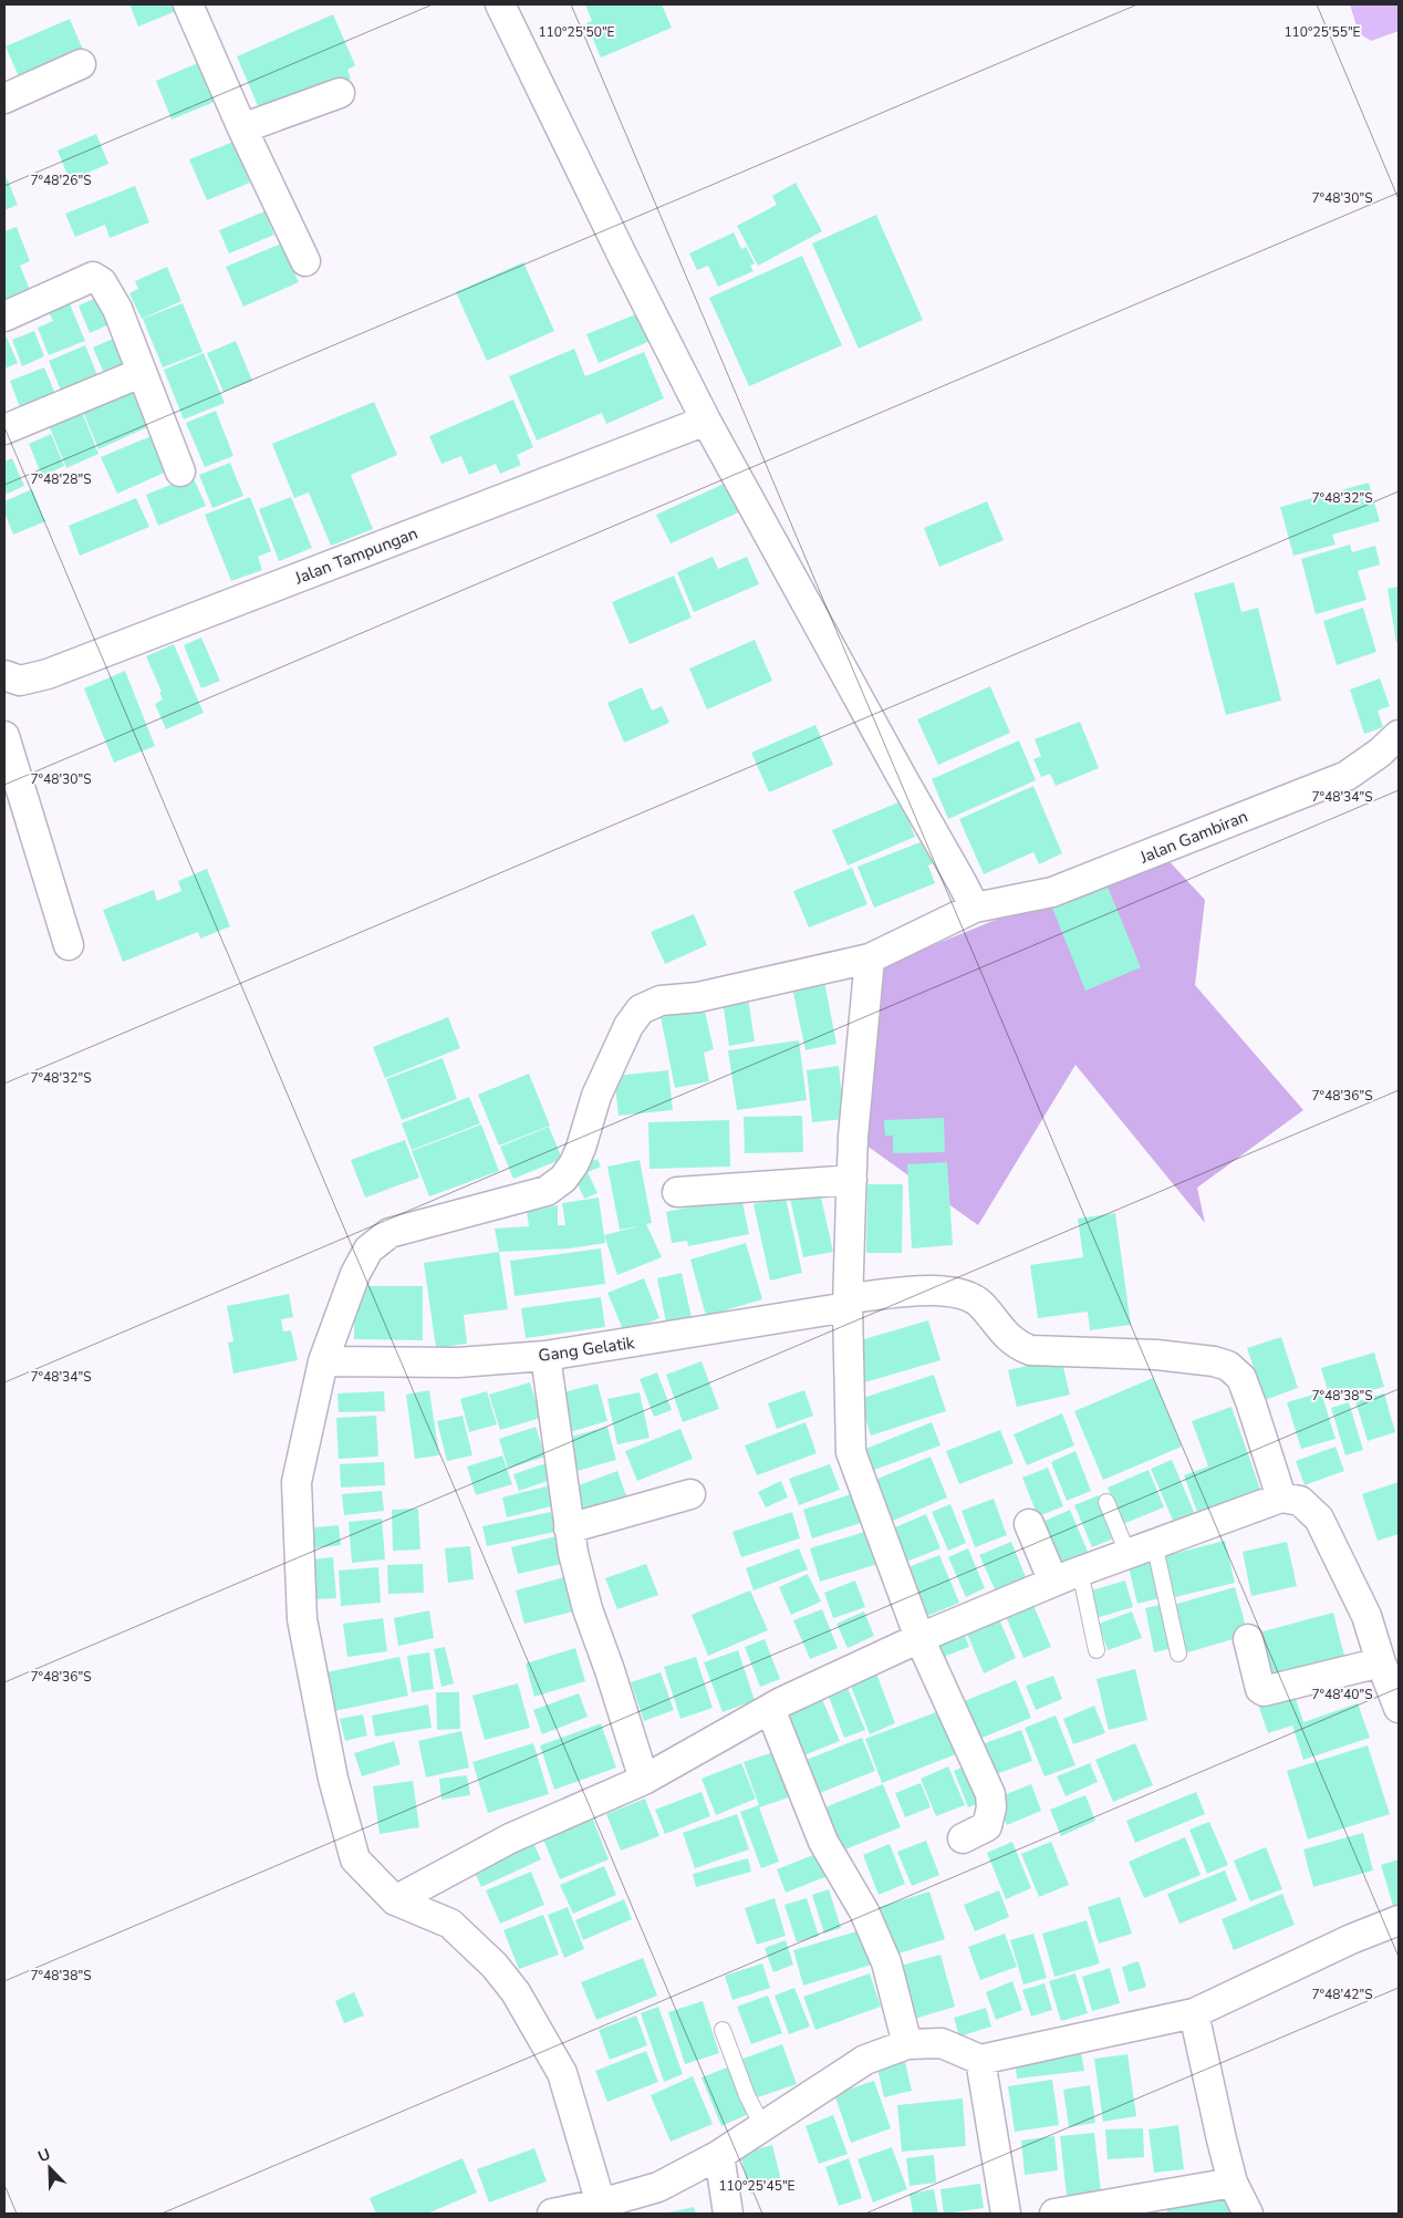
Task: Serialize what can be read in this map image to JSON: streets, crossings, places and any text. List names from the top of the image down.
{
  "streets": {
    "street": ["Jalan Tampungan", "Jalan Gambiran", "Gang Gelatik"]
  },
  "crossings": [
    ["Jalan Gambiran", "Gang Gelatik"]
  ],
  "north": "top left",
  "coordinates": [
    "110°25'50\"E",
    "110°25'55\"E",
    "7°48'26\"S",
    "7°48'30\"S",
    "7°48'28\"S",
    "7°48'32\"S",
    "7°48'34\"S",
    "7°48'36\"S",
    "7°48'38\"S",
    "7°48'40\"S",
    "7°48'42\"S",
    "110°25'45\"E"
  ]
}
